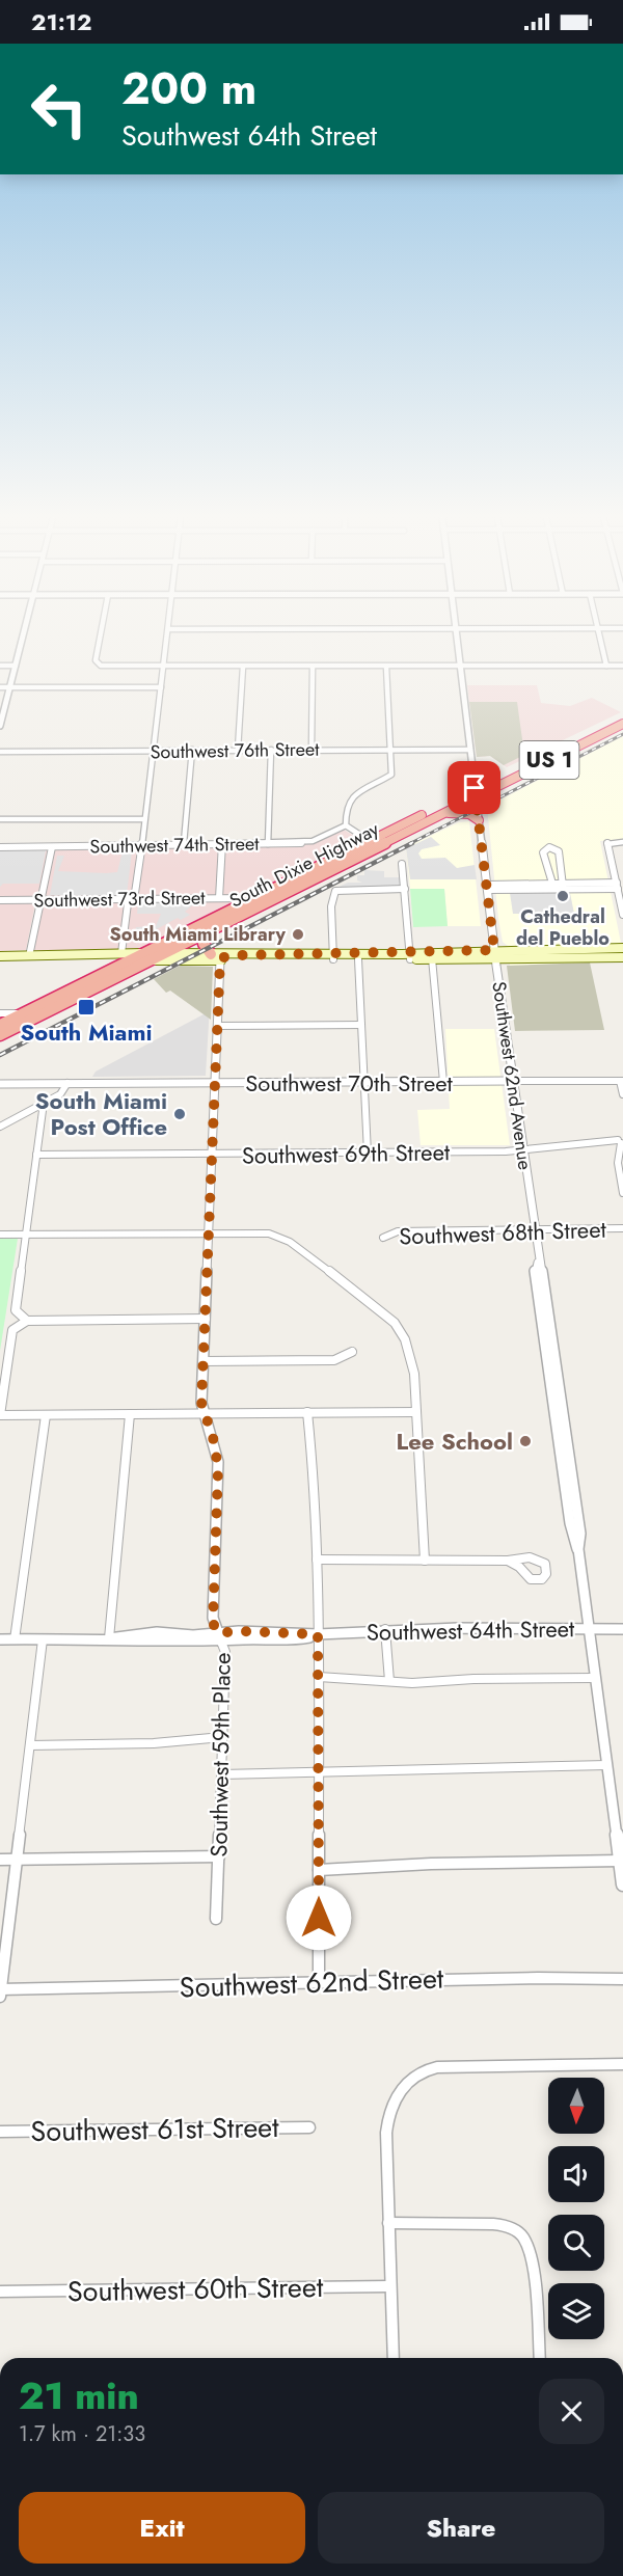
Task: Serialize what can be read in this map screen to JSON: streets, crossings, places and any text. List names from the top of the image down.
{
  "streets": {
    "highway": ["US 1", "South Dixie Highway"],
    "street": [
      "Southwest 76th Street",
      "Southwest 74th Street",
      "Southwest 73rd Street",
      "Southwest 62nd Avenue",
      "Southwest 70th Street",
      "Southwest 69th Street",
      "Southwest 68th Street",
      "Southwest 64th Street",
      "Southwest 59th Place",
      "Southwest 62nd Street",
      "Southwest 61st Street",
      "Southwest 60th Street"
    ]
  },
  "crossings": [
    ["Southwest 76th Street", "Southwest 62nd Avenue"],
    ["South Dixie Highway", "Southwest 73rd Street"],
    ["South Dixie Highway", "Southwest 62nd Avenue"],
    ["Southwest 62nd Avenue", "Southwest 70th Street"],
    ["Southwest 62nd Avenue", "Southwest 69th Street"],
    ["Southwest 62nd Avenue", "Southwest 68th Street"],
    ["Southwest 62nd Avenue", "Southwest 64th Street"],
    ["Southwest 70th Street", "Southwest 59th Place"],
    ["Southwest 69th Street", "Southwest 59th Place"],
    ["Southwest 64th Street", "Southwest 59th Place"]
  ],
  "places": {
    "other": [
      "Cathedral del Pueblo",
      "South Miami Library",
      "South Miami Post Office",
      "Lee School"
    ],
    "transit": ["South Miami"]
  },
  "north": "bottom",
  "page": {
    "status": "21:12",
    "turn": ["200 m", "Southwest 64th Street"],
    "heading": ["21 min", "1.7 km · 21:33"],
    "buttons": ["Exit", "Share"]
  }
}
